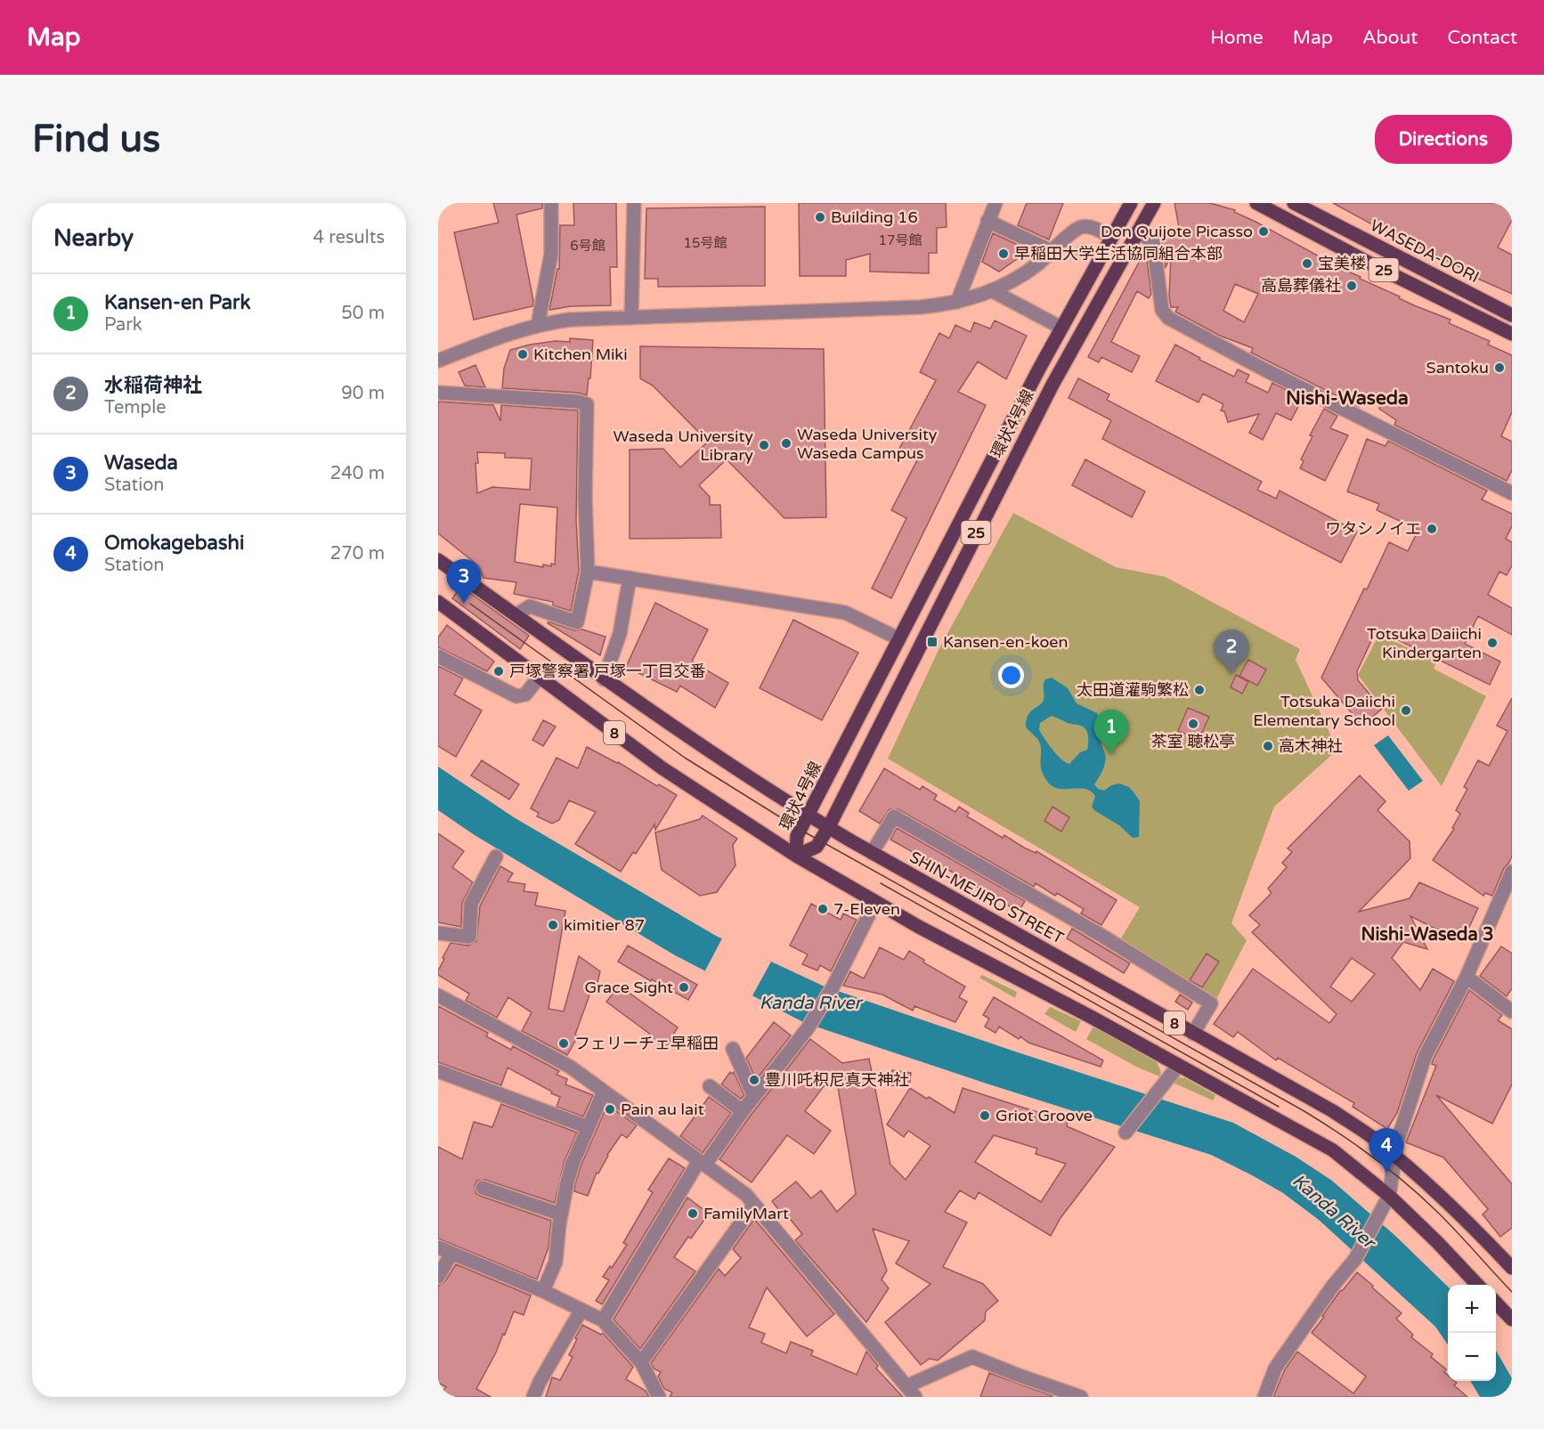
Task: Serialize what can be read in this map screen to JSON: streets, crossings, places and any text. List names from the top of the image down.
{
  "streets": {
    "main road": [
      "WASEDA-DORI",
      "25",
      "環状4号線",
      "8",
      "SHIN-MEJIRO STREET"
    ]
  },
  "crossings": [
    ["環状4号線", "8"],
    ["環状4号線", "SHIN-MEJIRO STREET"]
  ],
  "districts": ["Nishi-Waseda", "Nishi-Waseda 3"],
  "water": ["Kanda River"],
  "places": {
    "other": [
      "Building 16",
      "Don Quijote Picasso",
      "早稲田大学生活協同組合本部",
      "宝美楼",
      "高島葬儀社",
      "Kitchen Miki",
      "Santoku",
      "Waseda University Waseda Campus",
      "Waseda University Library",
      "ワタシノイエ",
      "Totsuka Daiichi Kindergarten",
      "戸塚警察署 戸塚一丁目交番",
      "太田道灌駒繁松",
      "Totsuka Daiichi Elementary School",
      "茶室 聴松亭",
      "高木神社",
      "7-Eleven",
      "kimitier 87",
      "Grace Sight",
      "フェリーチェ早稲田",
      "豊川吒枳尼真天神社",
      "Pain au lait",
      "Griot Groove",
      "FamilyMart"
    ],
    "transit": ["Kansen-en-koen"]
  },
  "house_numbers": ["17号館", "15号館", "6号館"],
  "page": {
    "header": "Map",
    "nav": [
      "Home",
      "Map",
      "About",
      "Contact"
    ],
    "buttons": "Directions",
    "title": "Find us",
    "heading": ["Nearby", "4 results"],
    "list": [
      {
        "mark": "1",
        "name": "Kansen-en Park",
        "note": "Park",
        "value": "50 m"
      },
      {
        "mark": "2",
        "name": "水稲荷神社",
        "note": "Temple",
        "value": "90 m"
      },
      {
        "mark": "3",
        "name": "Waseda",
        "note": "Station",
        "value": "240 m"
      },
      {
        "mark": "4",
        "name": "Omokagebashi",
        "note": "Station",
        "value": "270 m"
      }
    ],
    "pins": [
      "3",
      "2",
      "1",
      "4"
    ],
    "map_buttons": ["+", "−"]
  }
}
